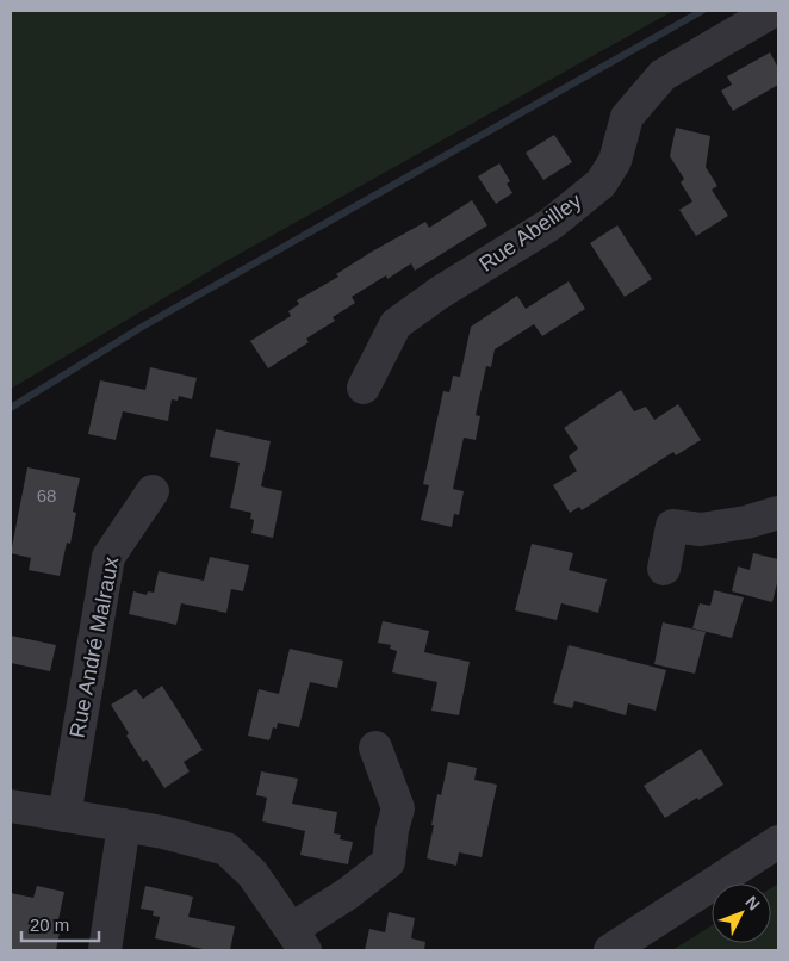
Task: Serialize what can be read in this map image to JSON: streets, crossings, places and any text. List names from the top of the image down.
{
  "streets": {
    "street": ["Rue Abeilley", "Rue André Malraux"]
  },
  "house_numbers": ["68"],
  "scale_bar": "20 m",
  "north": "top right"
}
